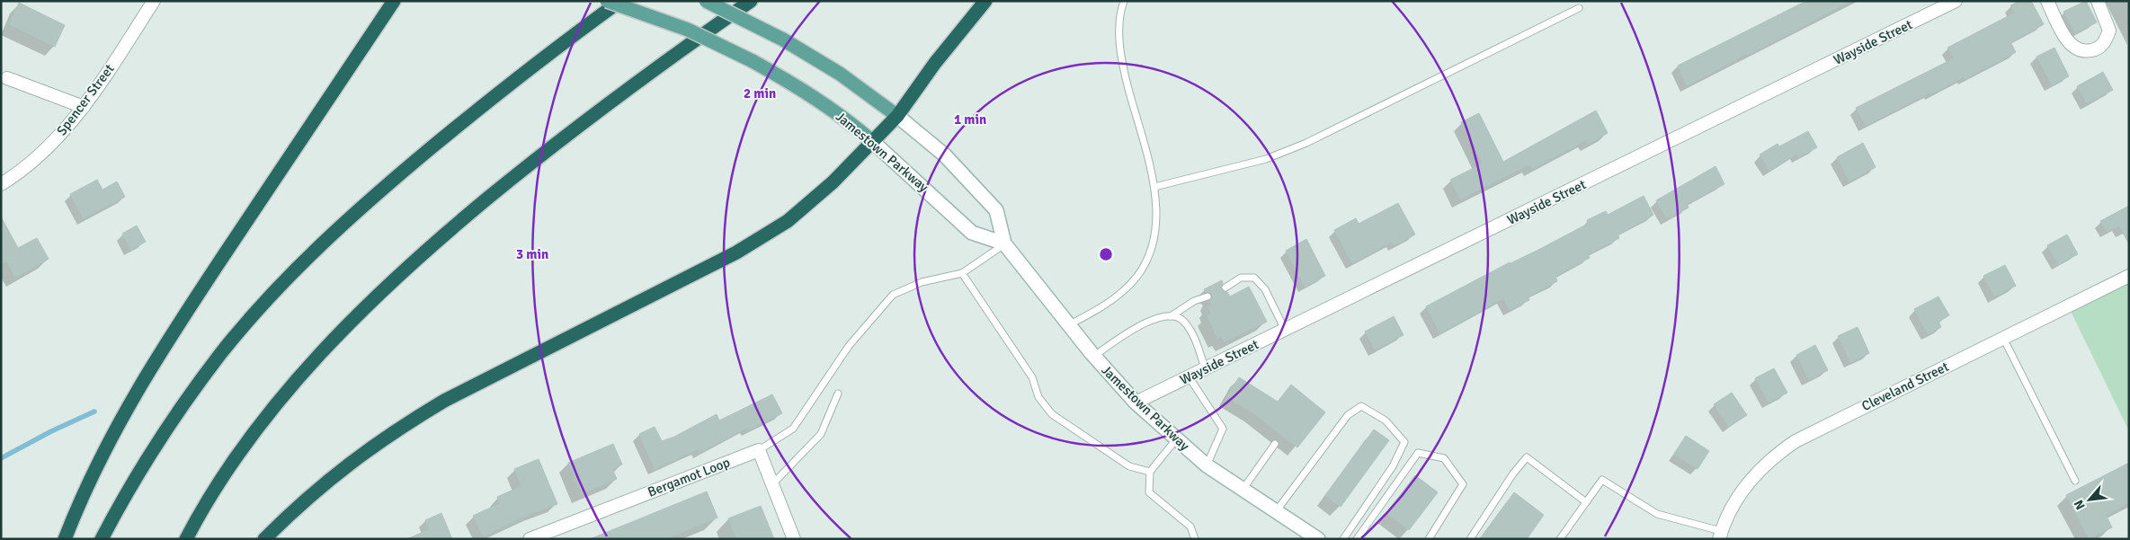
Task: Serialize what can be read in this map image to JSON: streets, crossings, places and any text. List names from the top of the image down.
{
  "streets": {
    "main road": ["Jamestown Parkway"],
    "street": [
      "Wayside Street",
      "Spencer Street",
      "Cleveland Street",
      "Bergamot Loop"
    ]
  },
  "crossings": [
    ["Wayside Street", "Jamestown Parkway"]
  ],
  "north": "bottom left",
  "rings": ["2 min", "1 min", "3 min"]
}
